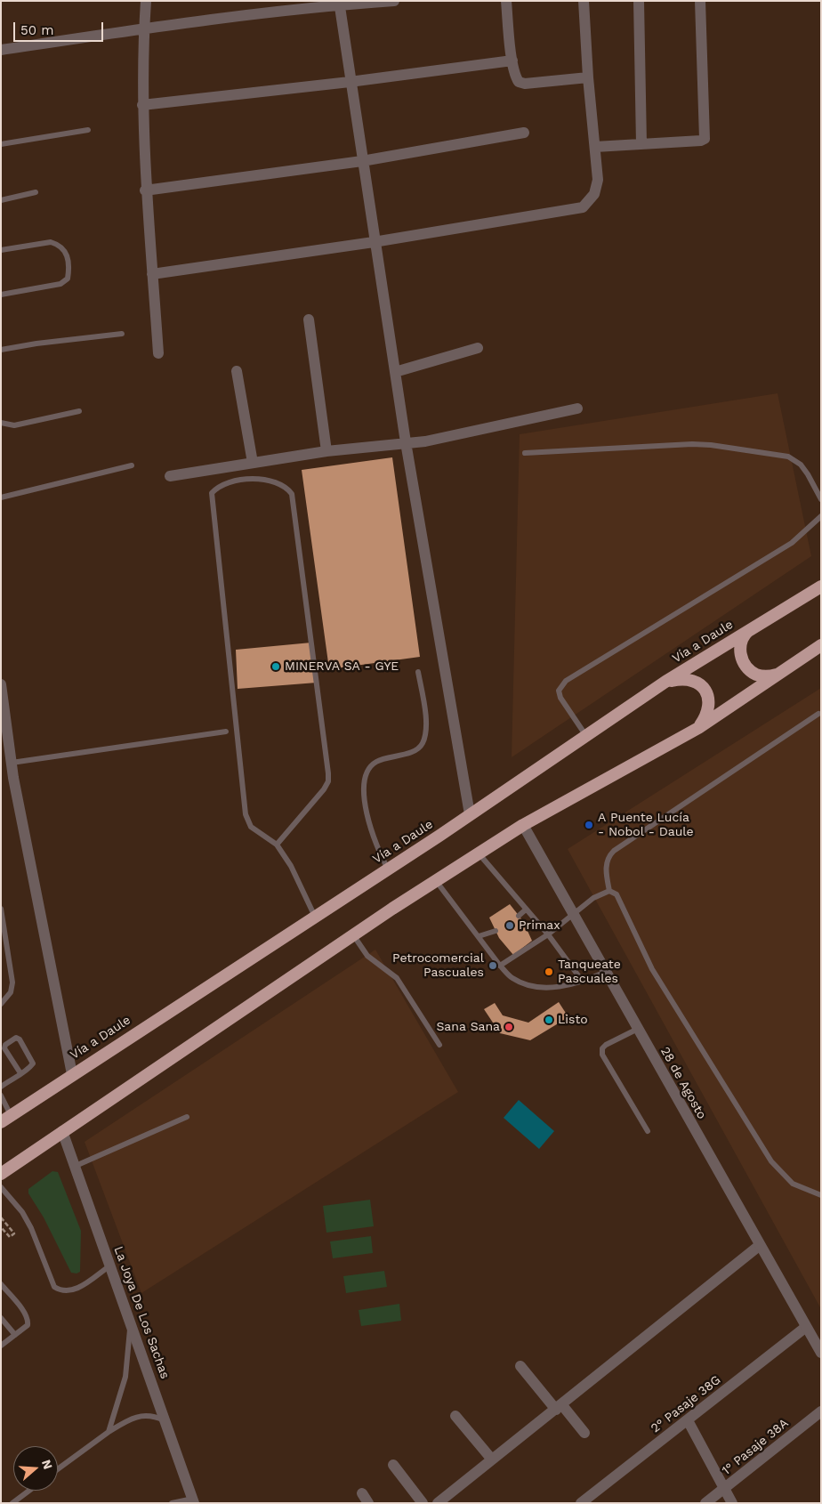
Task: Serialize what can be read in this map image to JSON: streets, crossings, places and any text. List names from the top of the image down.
{
  "streets": {
    "highway": ["Vía a Daule"],
    "street": [
      "28 de Agosto",
      "La Joya De Los Sachas",
      "2° Pasaje 38G",
      "1° Pasaje 38A"
    ]
  },
  "crossings": [
    ["28 de Agosto", "2° Pasaje 38G"]
  ],
  "places": [
    "MINERVA SA - GYE",
    "A Puente Lucía - Nobol - Daule",
    "Primax",
    "Petrocomercial Pascuales",
    "Tanqueate Pascuales",
    "Listo",
    "Sana Sana"
  ],
  "scale_bar": "50 m",
  "north": "right"
}
